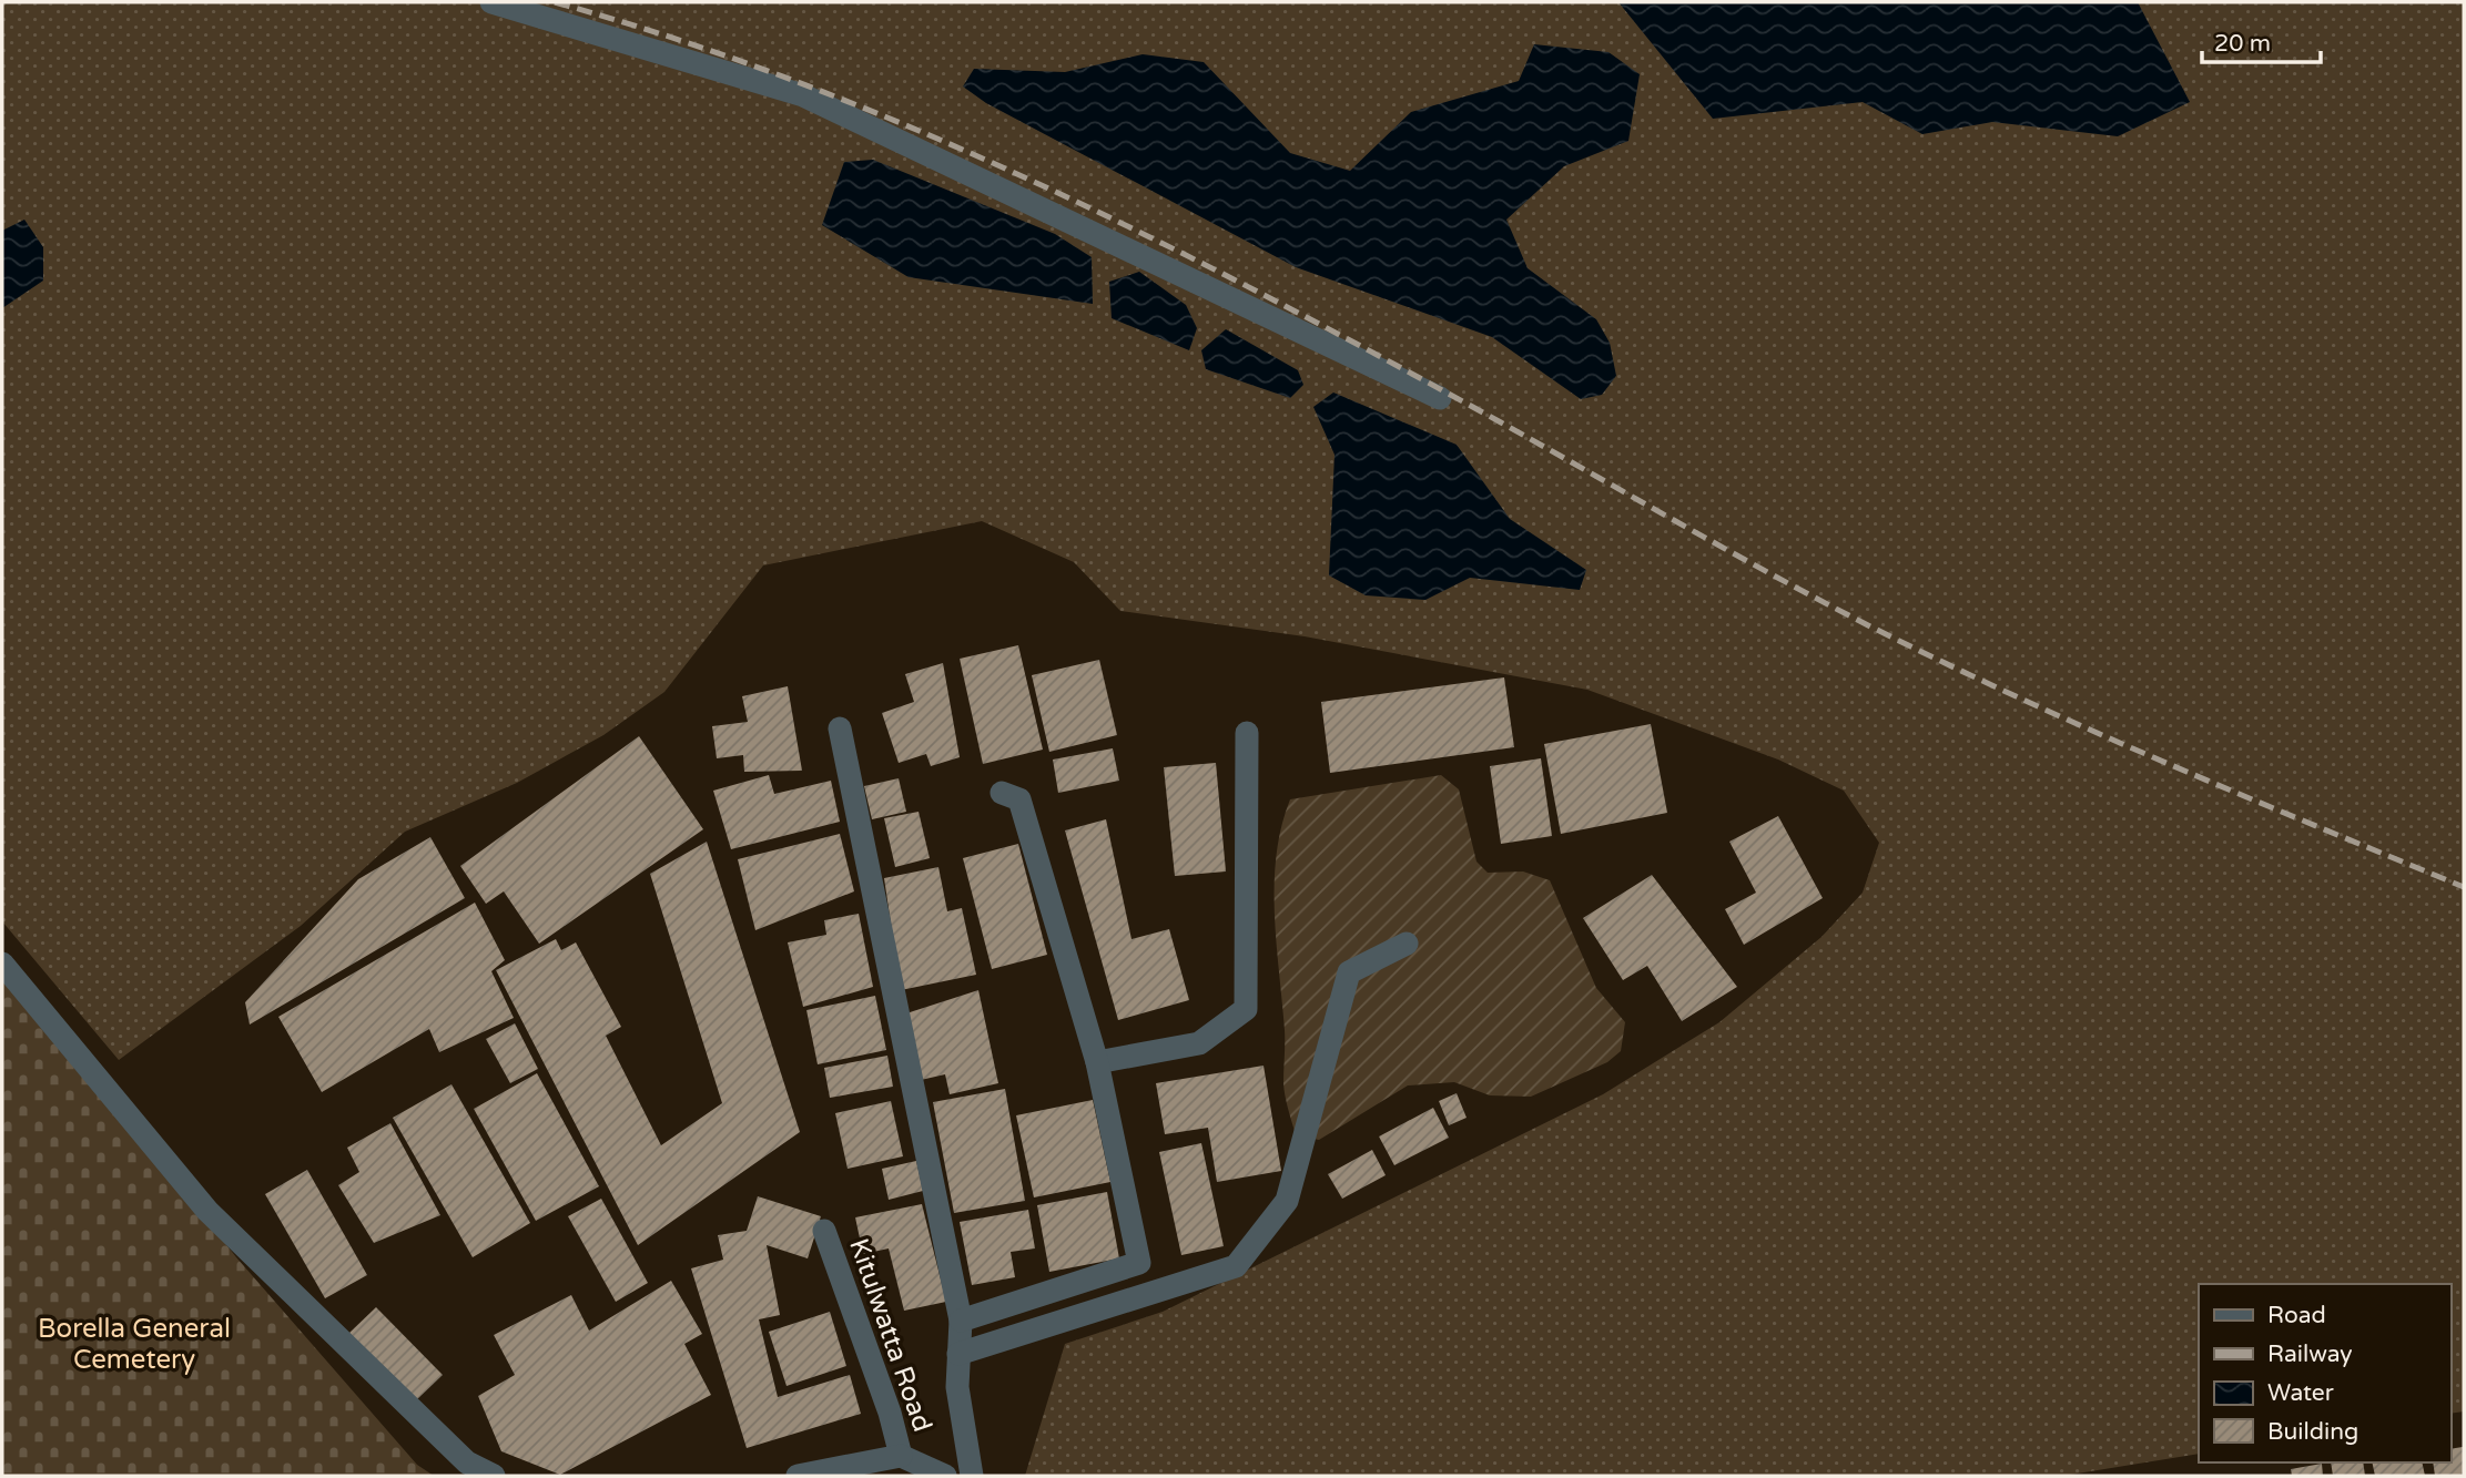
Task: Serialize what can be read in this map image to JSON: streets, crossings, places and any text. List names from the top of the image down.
{
  "streets": {
    "street": ["Kitulwatta Road"]
  },
  "parks": ["Borella General Cemetery"],
  "legend": [
    "Road",
    "Railway",
    "Water",
    "Building"
  ],
  "scale_bar": "20 m"
}
